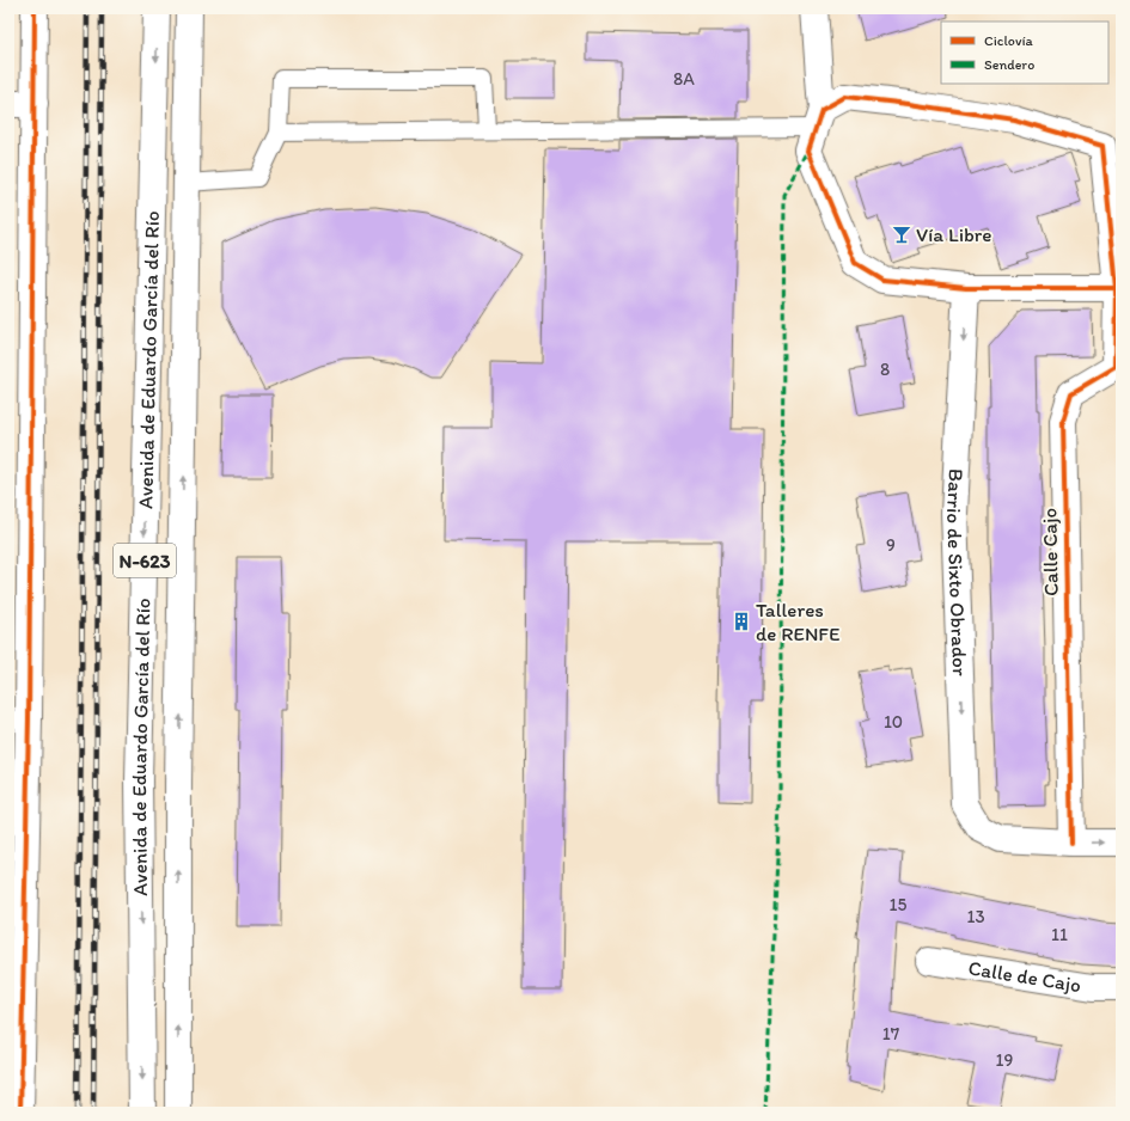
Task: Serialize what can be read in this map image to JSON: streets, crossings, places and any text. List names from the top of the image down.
{
  "streets": {
    "main road": [
      "Avenida de Eduardo García del Río",
      "Calle Cajo",
      "N-623",
      "Barrio de Sixto Obrador",
      "Calle de Cajo"
    ]
  },
  "crossings": [
    ["Calle Cajo", "Barrio de Sixto Obrador"]
  ],
  "one_way": ["Barrio de Sixto Obrador"],
  "places": {
    "bar": ["Vía Libre"],
    "building": ["Talleres de RENFE"]
  },
  "house_numbers": [
    "8A",
    "8",
    "9",
    "10",
    "15",
    "13",
    "11",
    "17",
    "19"
  ],
  "legend": ["Ciclovía", "Sendero"]
}
